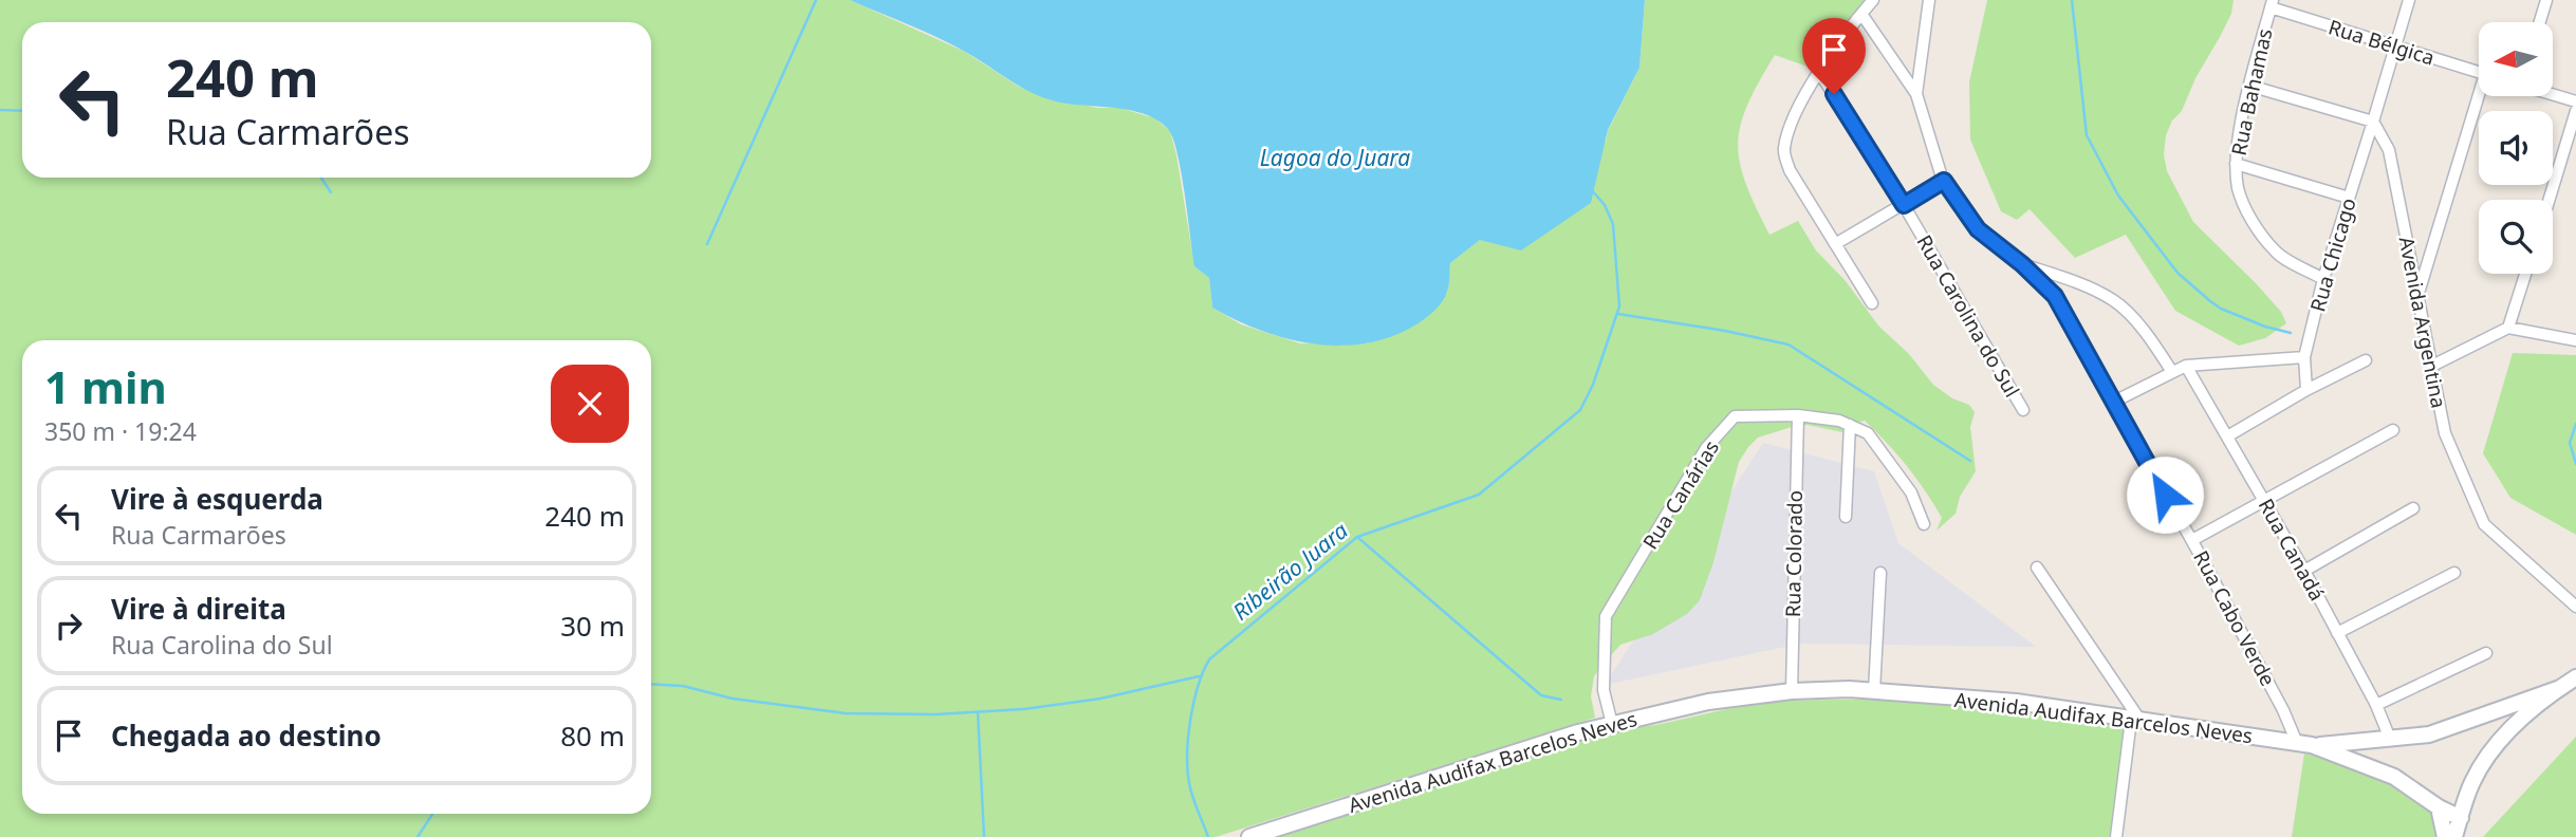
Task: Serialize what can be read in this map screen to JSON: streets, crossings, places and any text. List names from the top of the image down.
{
  "streets": {
    "main road": ["Avenida Audifax Barcelos Neves"],
    "street": [
      "Rua Bélgica",
      "Rua Bahamas",
      "Rua Chicago",
      "Rua Carolina do Sul",
      "Avenida Argentina",
      "Rua Canárias",
      "Rua Canadá",
      "Rua Colorado",
      "Rua Cabo Verde"
    ]
  },
  "crossings": [
    ["Rua Bélgica", "Rua Bahamas"],
    ["Rua Bahamas", "Rua Chicago"],
    ["Rua Chicago", "Avenida Argentina"],
    ["Rua Canárias", "Rua Colorado"],
    ["Rua Canárias", "Avenida Audifax Barcelos Neves"],
    ["Rua Canadá", "Avenida Audifax Barcelos Neves"],
    ["Rua Colorado", "Avenida Audifax Barcelos Neves"],
    ["Rua Cabo Verde", "Avenida Audifax Barcelos Neves"]
  ],
  "water": ["Lagoa do Juara", "Ribeirão Juara"],
  "north": "left",
  "page": {
    "turn": ["240 m", "Rua Carmarões"],
    "heading": ["1 min", "350 m · 19:24"],
    "list": [
      {
        "name": "Vire à esquerda",
        "note": "Rua Carmarões",
        "value": "240 m"
      },
      {
        "name": "Vire à direita",
        "note": "Rua Carolina do Sul",
        "value": "30 m"
      },
      {
        "name": "Chegada ao destino",
        "value": "80 m"
      }
    ]
  }
}
